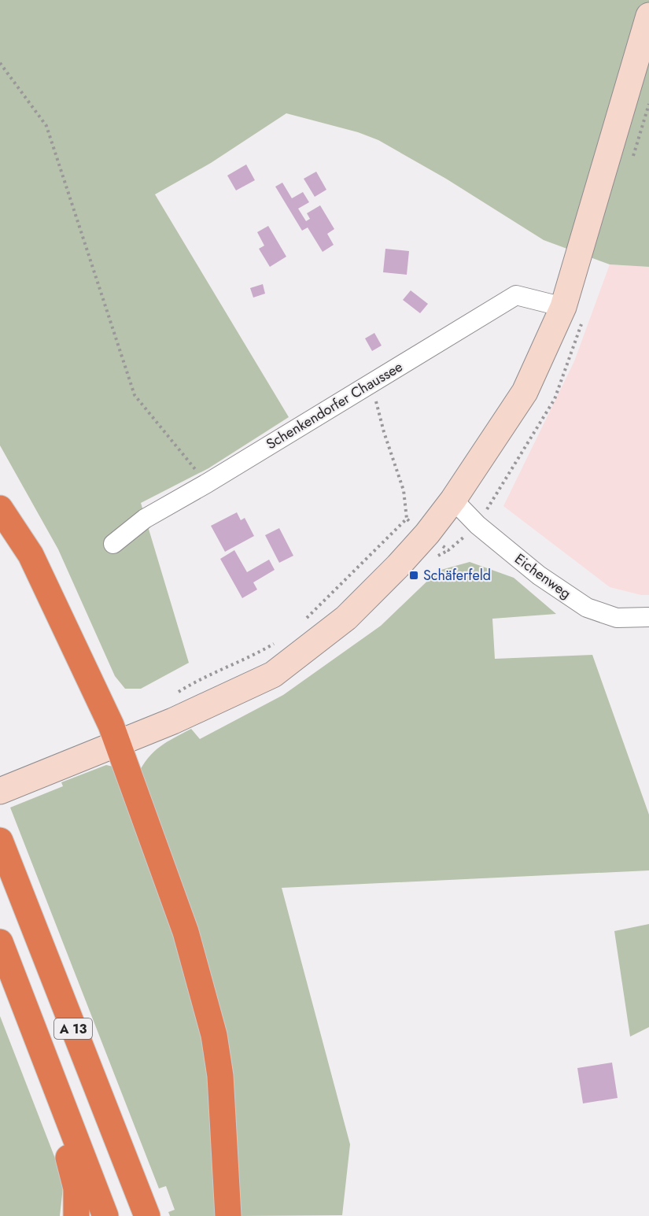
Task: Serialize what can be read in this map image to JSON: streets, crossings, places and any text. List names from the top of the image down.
{
  "streets": {
    "highway": ["A 13"],
    "street": ["Schenkendorfer Chaussee", "Eichenweg"]
  },
  "places": {
    "transit": ["Schäferfeld"]
  }
}
